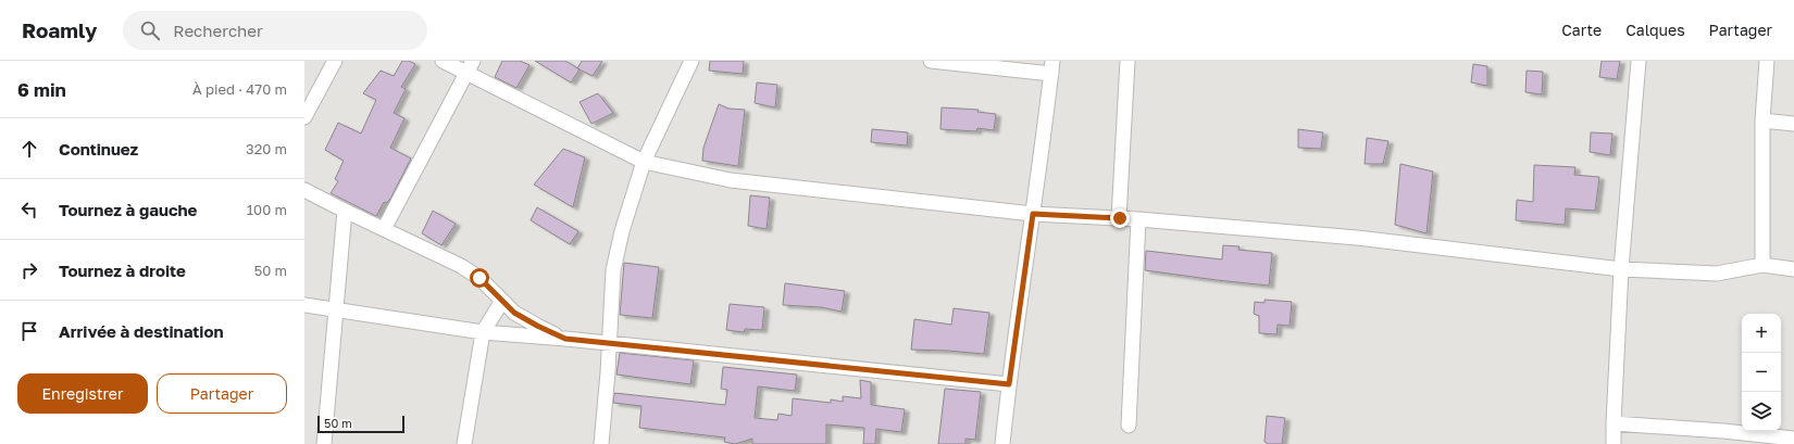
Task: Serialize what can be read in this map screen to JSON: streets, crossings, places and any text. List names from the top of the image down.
{
  "scale_bar": "50 m",
  "page": {
    "header": "Roamly",
    "search": "Rechercher",
    "nav": ["Carte", "Calques", "Partager"],
    "heading": ["6 min", "À pied · 470 m"],
    "list": [
      ["Continuez", "320 m"],
      ["Tournez à gauche", "100 m"],
      ["Tournez à droite", "50 m"],
      "Arrivée à destination"
    ],
    "map_buttons": ["+", "−"],
    "buttons": ["Enregistrer", "Partager"],
    "scale": "50 m"
  }
}
